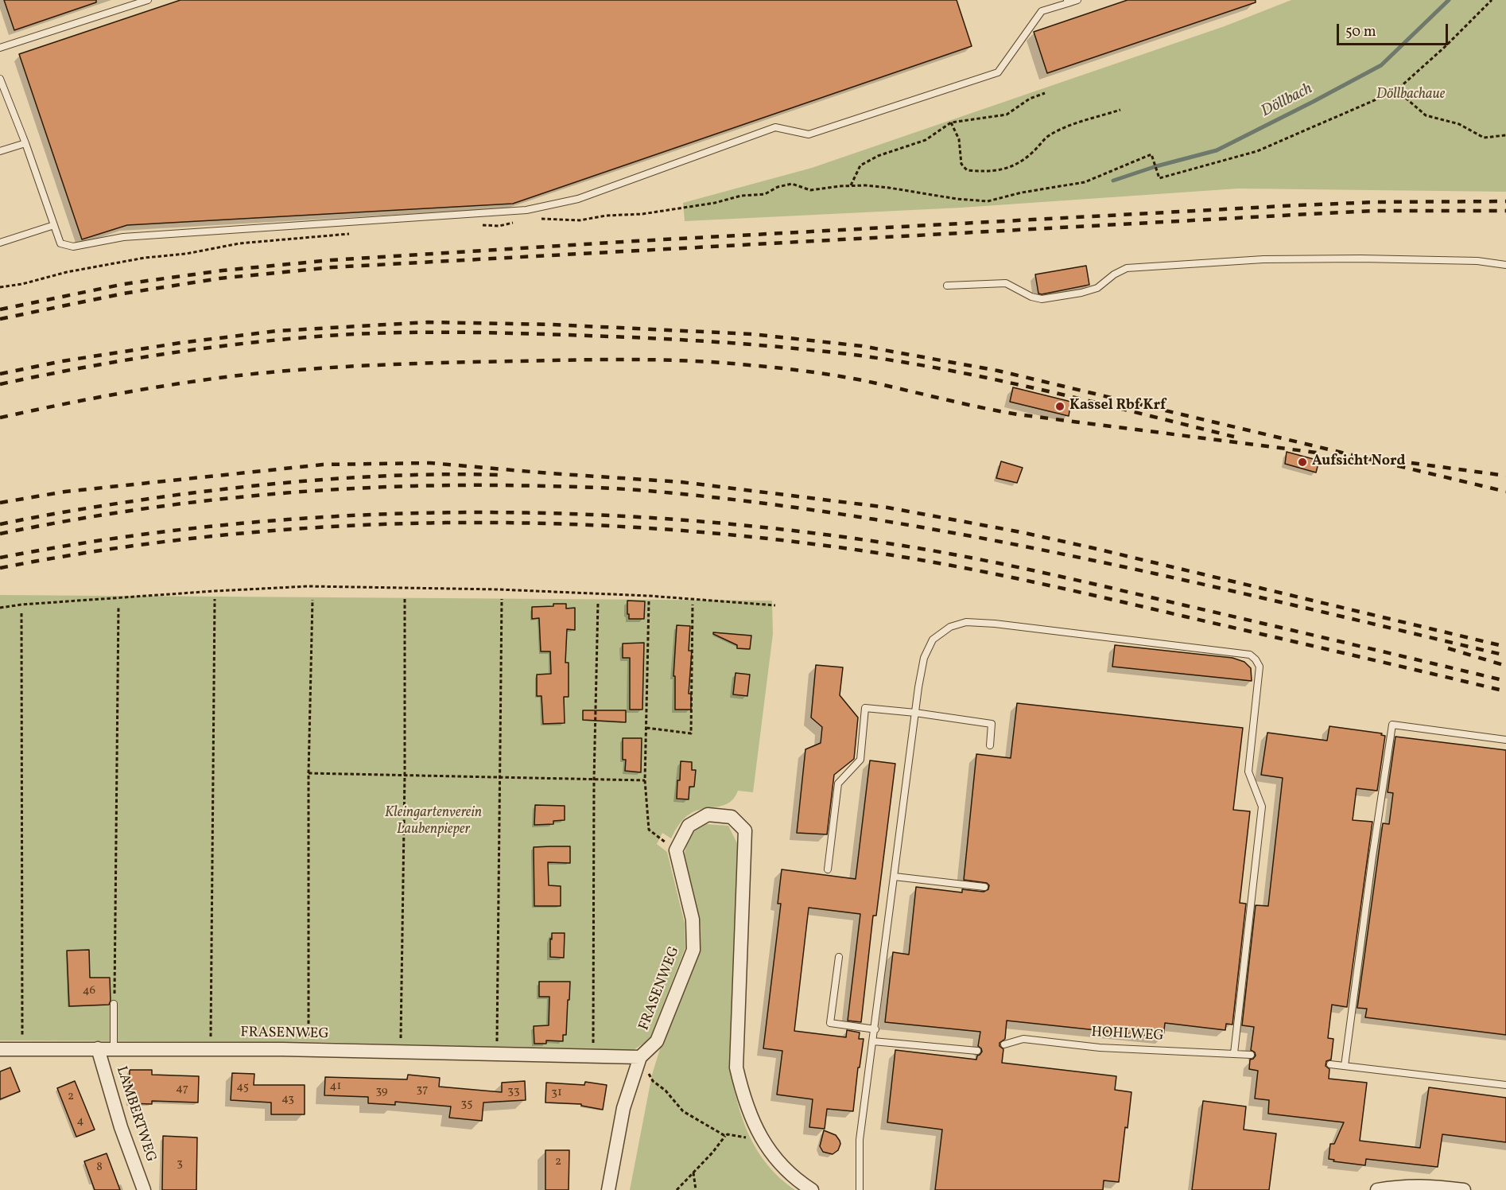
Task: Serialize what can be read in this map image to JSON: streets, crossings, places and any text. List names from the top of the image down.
{
  "streets": {
    "street": ["FRASENWEG", "LAMBERTWEG"],
    "lane": ["HOHLWEG"]
  },
  "crossings": [
    ["FRASENWEG", "LAMBERTWEG"]
  ],
  "water": ["Döllbach"],
  "parks": ["Döllbachaue", "Kleingartenverein Laubenpieper"],
  "places": ["Kassel Rbf Krf", "Aufsicht Nord"],
  "house_numbers": [
    "46",
    "41",
    "45",
    "47",
    "37",
    "39",
    "33",
    "31",
    "2",
    "43",
    "35",
    "4",
    "2",
    "3",
    "8"
  ],
  "scale_bar": "50 m"
}
